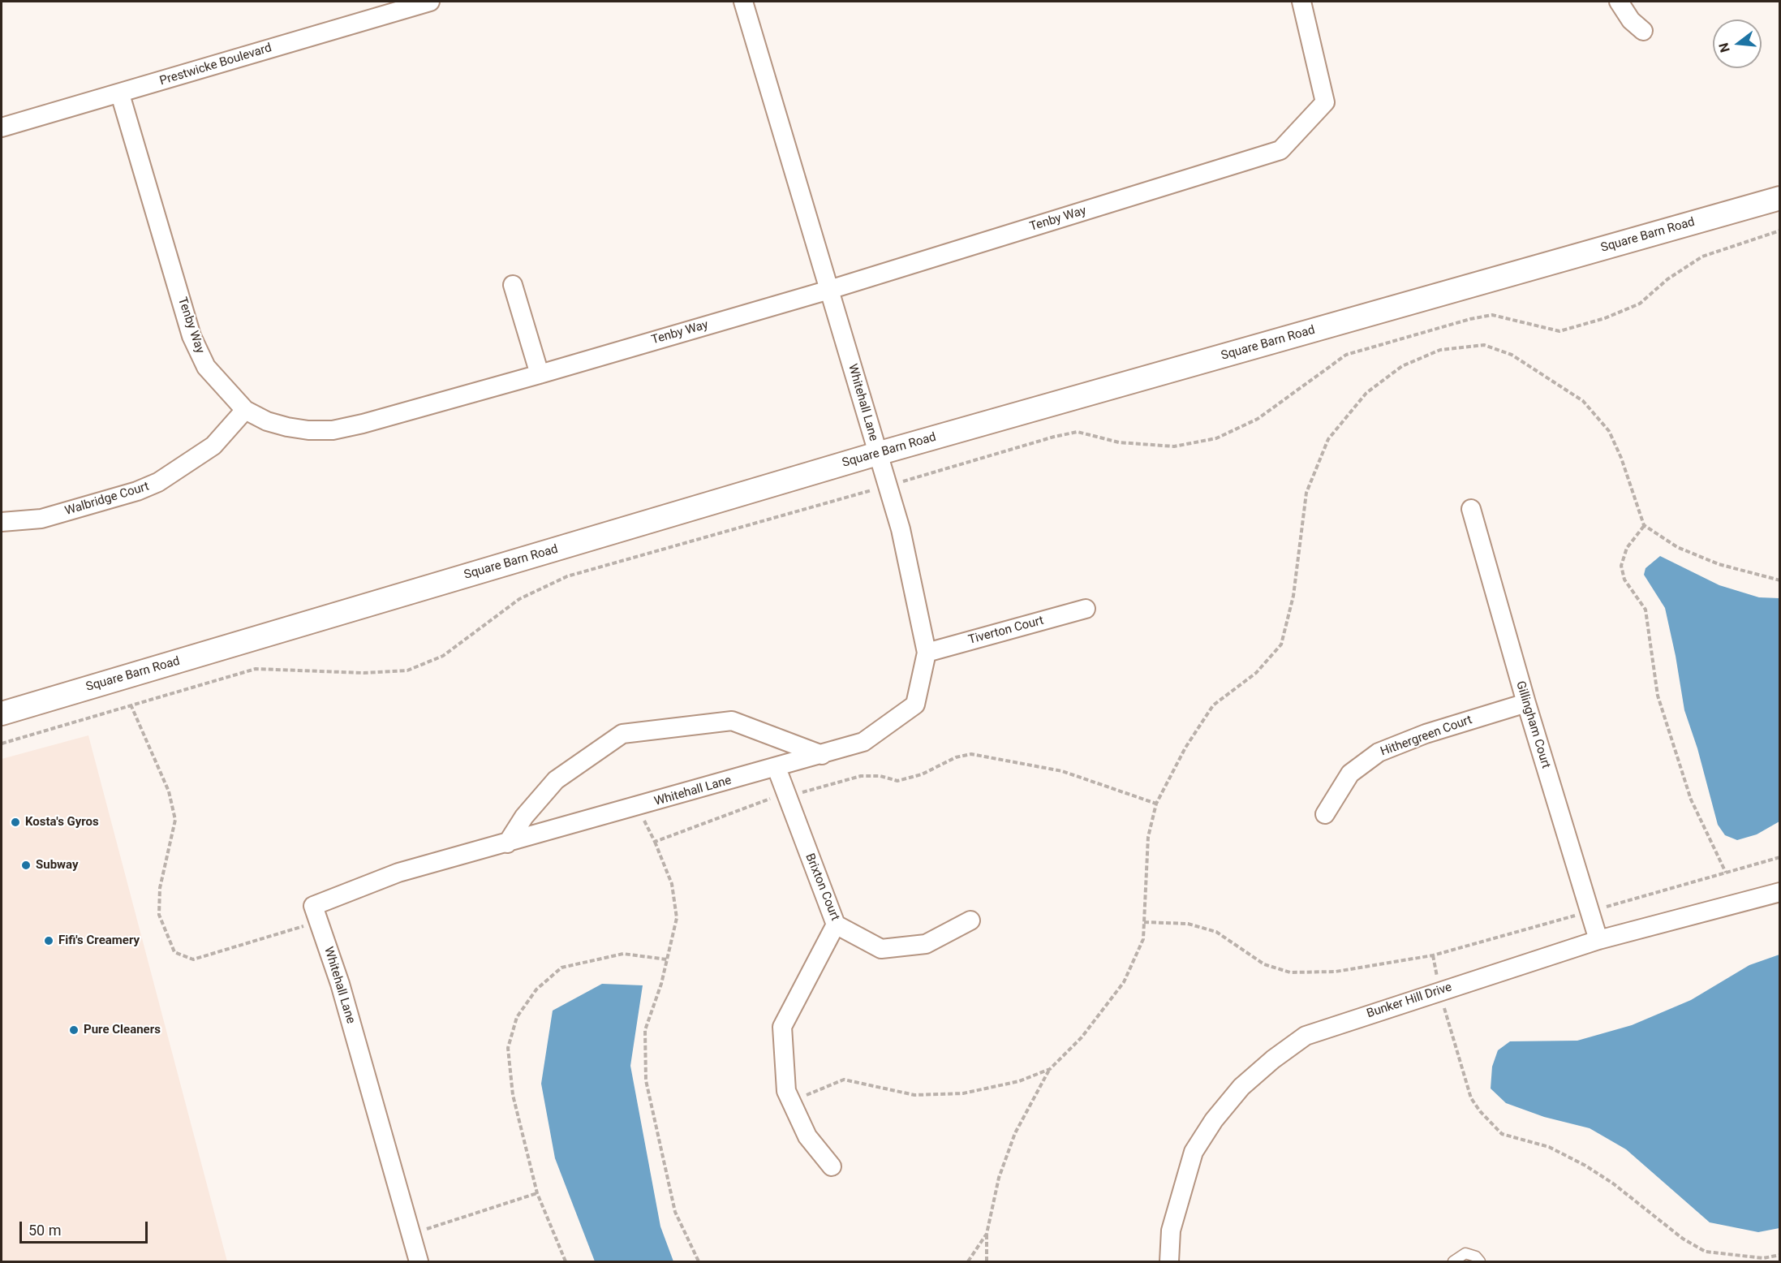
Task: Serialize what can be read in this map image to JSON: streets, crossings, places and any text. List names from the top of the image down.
{
  "streets": {
    "street": [
      "Prestwicke Boulevard",
      "Tenby Way",
      "Square Barn Road",
      "Whitehall Lane",
      "Walbridge Court",
      "Tiverton Court",
      "Gillingham Court",
      "Hithergreen Court",
      "Brixton Court",
      "Bunker Hill Drive"
    ]
  },
  "crossings": [
    ["Prestwicke Boulevard", "Tenby Way"],
    ["Tenby Way", "Whitehall Lane"],
    ["Tenby Way", "Walbridge Court"],
    ["Square Barn Road", "Whitehall Lane"],
    ["Whitehall Lane", "Tiverton Court"],
    ["Whitehall Lane", "Brixton Court"],
    ["Gillingham Court", "Hithergreen Court"],
    ["Gillingham Court", "Bunker Hill Drive"]
  ],
  "places": [
    "Kosta's Gyros",
    "Subway",
    "Fifi's Creamery",
    "Pure Cleaners"
  ],
  "scale_bar": "50 m",
  "north": "left"
}
